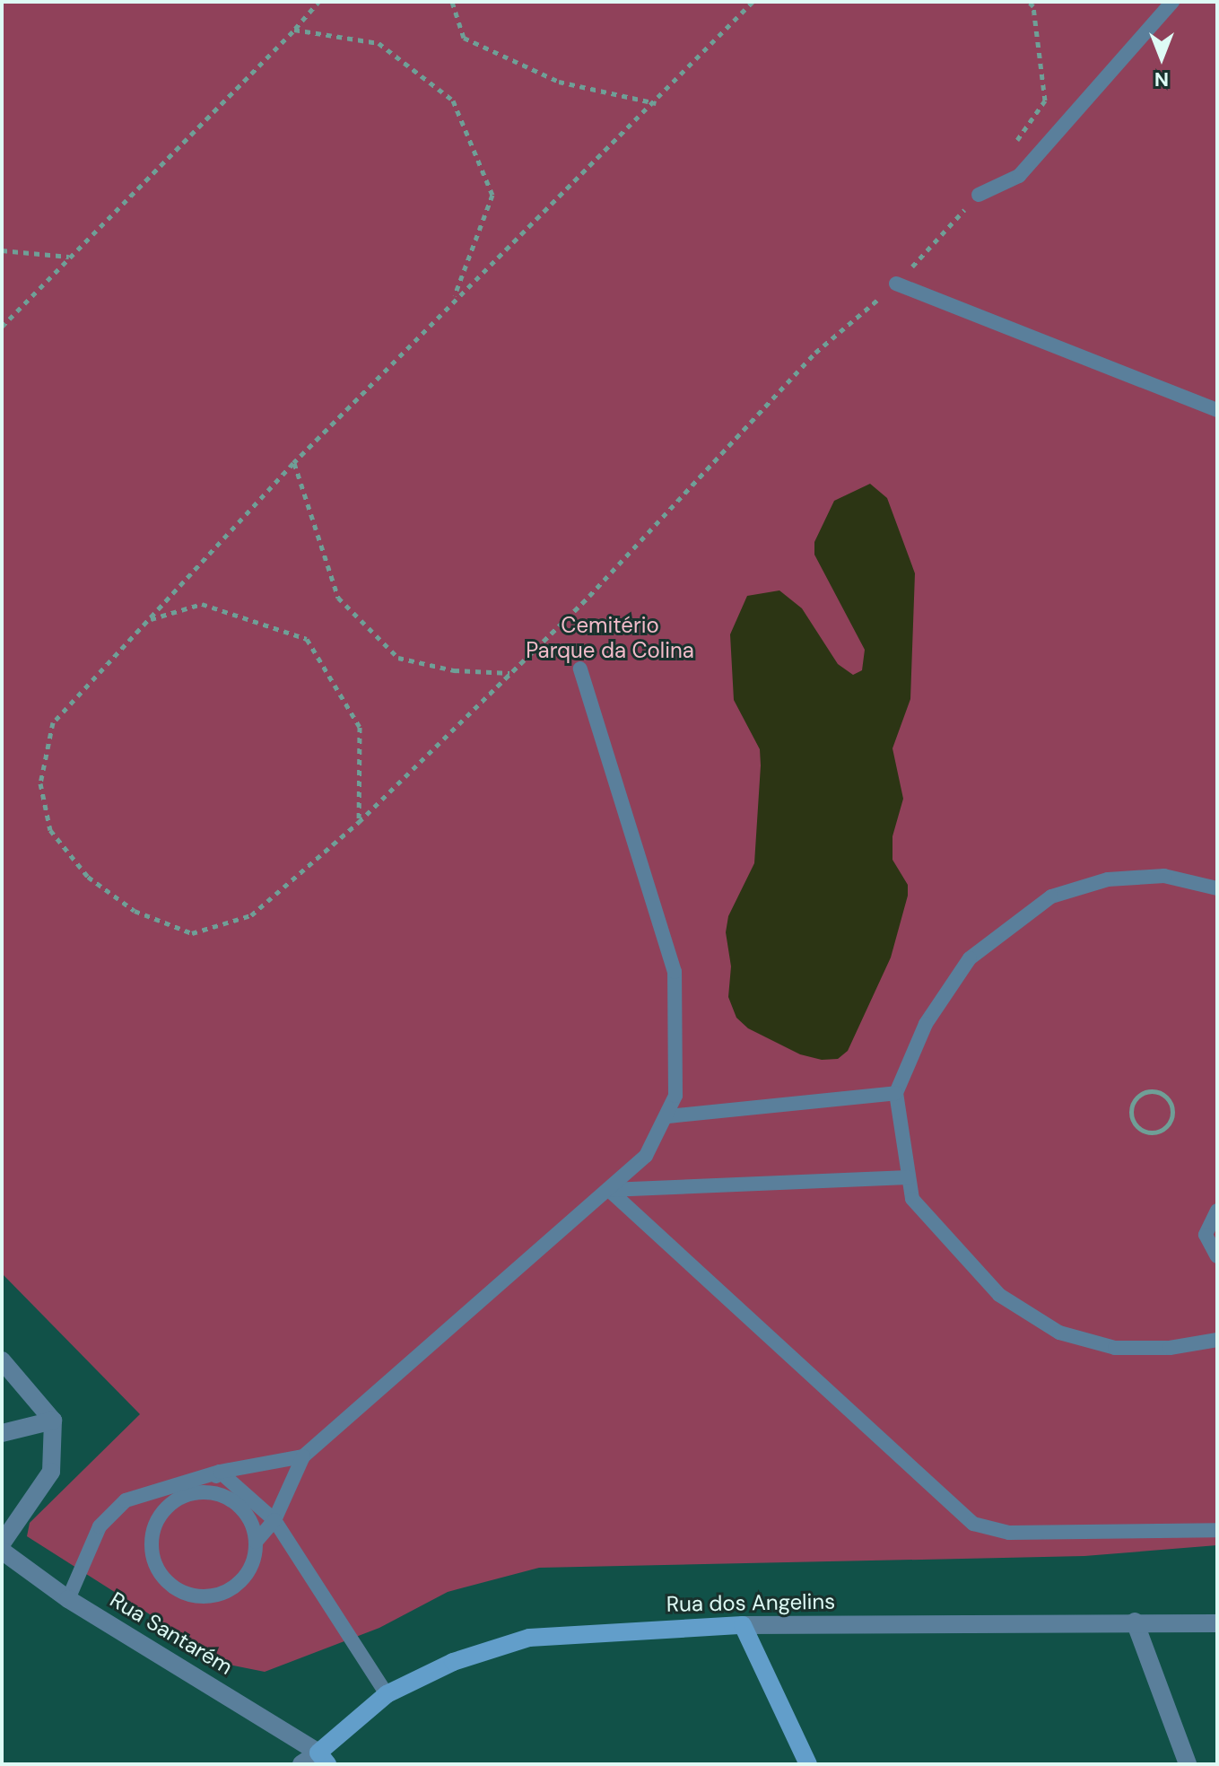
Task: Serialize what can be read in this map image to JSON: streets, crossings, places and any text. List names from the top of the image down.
{
  "streets": {
    "street": ["Rua dos Angelins", "Rua Santarém"]
  },
  "crossings": [
    ["Rua dos Angelins", "Rua Santarém"]
  ],
  "parks": ["Cemitério Parque da Colina"],
  "north": "bottom"
}
